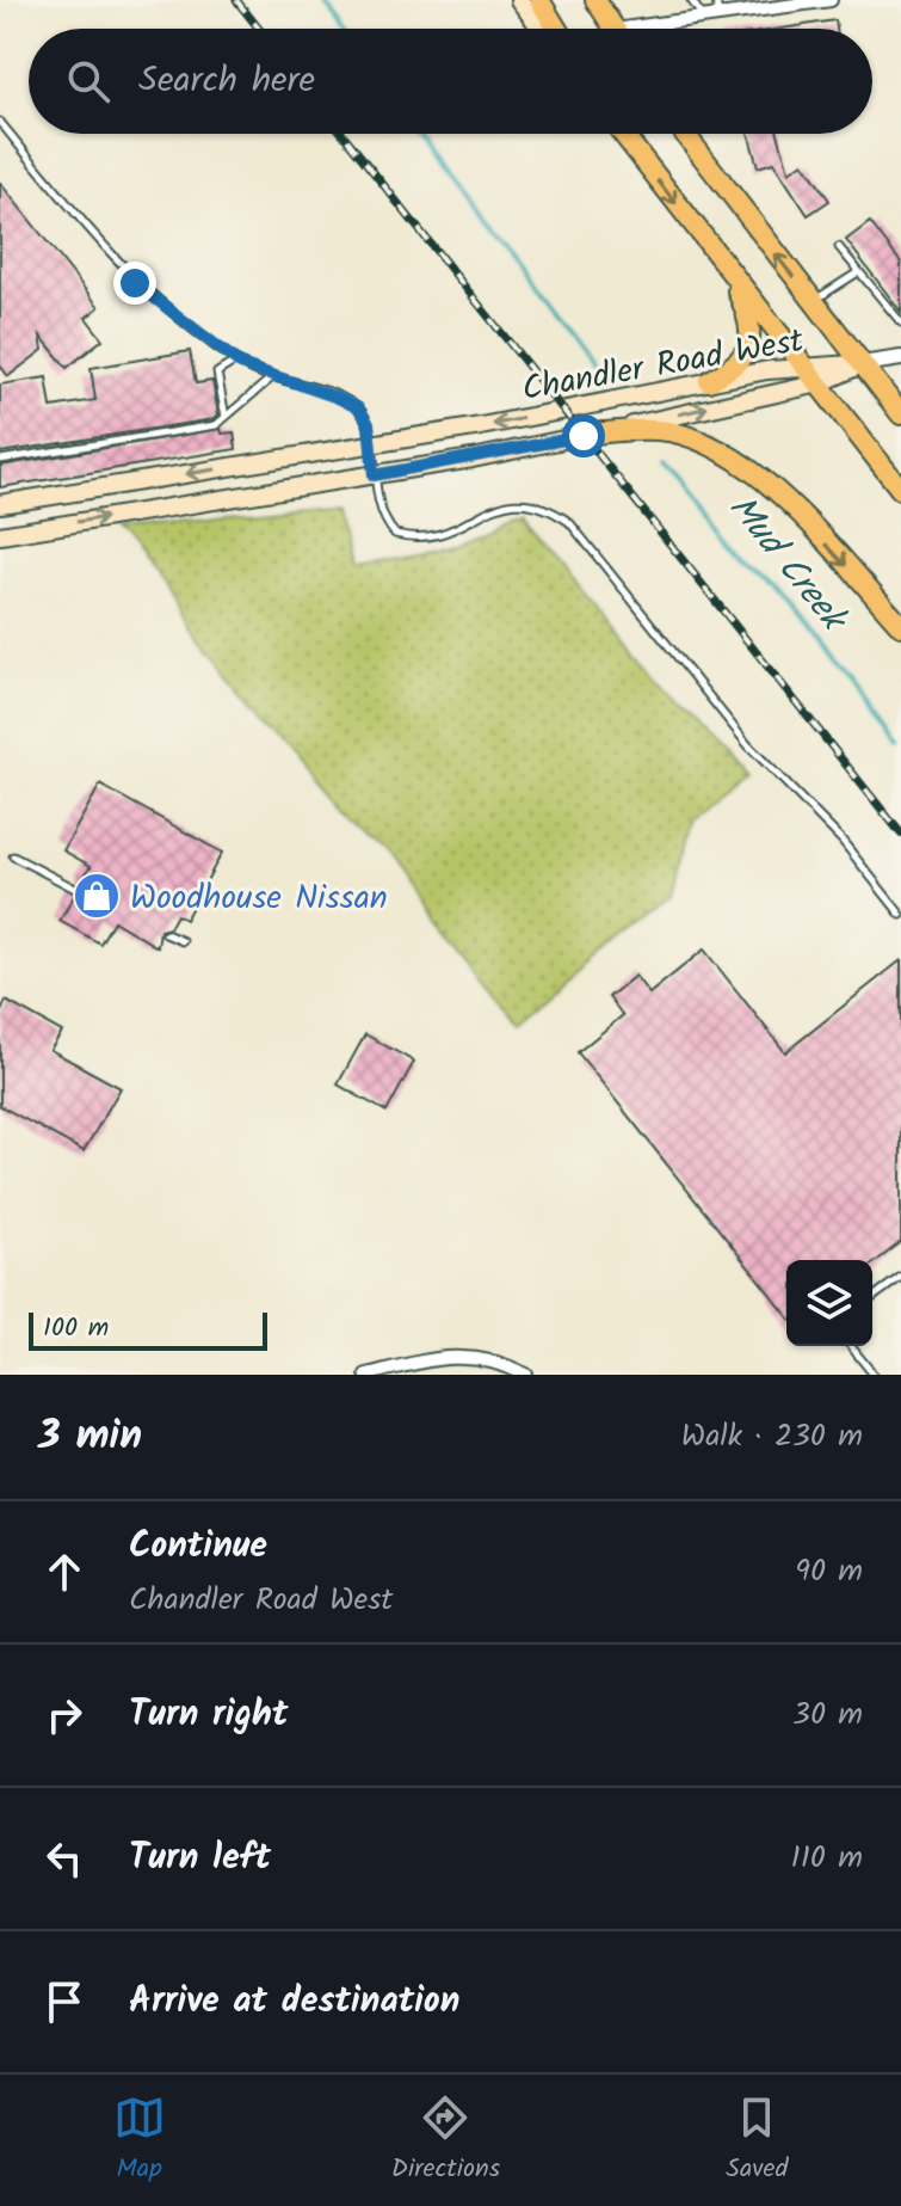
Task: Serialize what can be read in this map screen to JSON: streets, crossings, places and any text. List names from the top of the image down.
{
  "streets": {
    "main road": ["Chandler Road West"]
  },
  "water": ["Mud Creek"],
  "places": {
    "shop": ["Woodhouse Nissan"]
  },
  "scale_bar": "100 m",
  "page": {
    "search": "Search here",
    "scale": "100 m",
    "heading": ["3 min", "Walk · 230 m"],
    "list": [
      ["Continue", "Chandler Road West", "90 m"],
      ["Turn right", "30 m"],
      ["Turn left", "110 m"],
      "Arrive at destination"
    ],
    "nav": ["Map", "Directions", "Saved"]
  }
}
